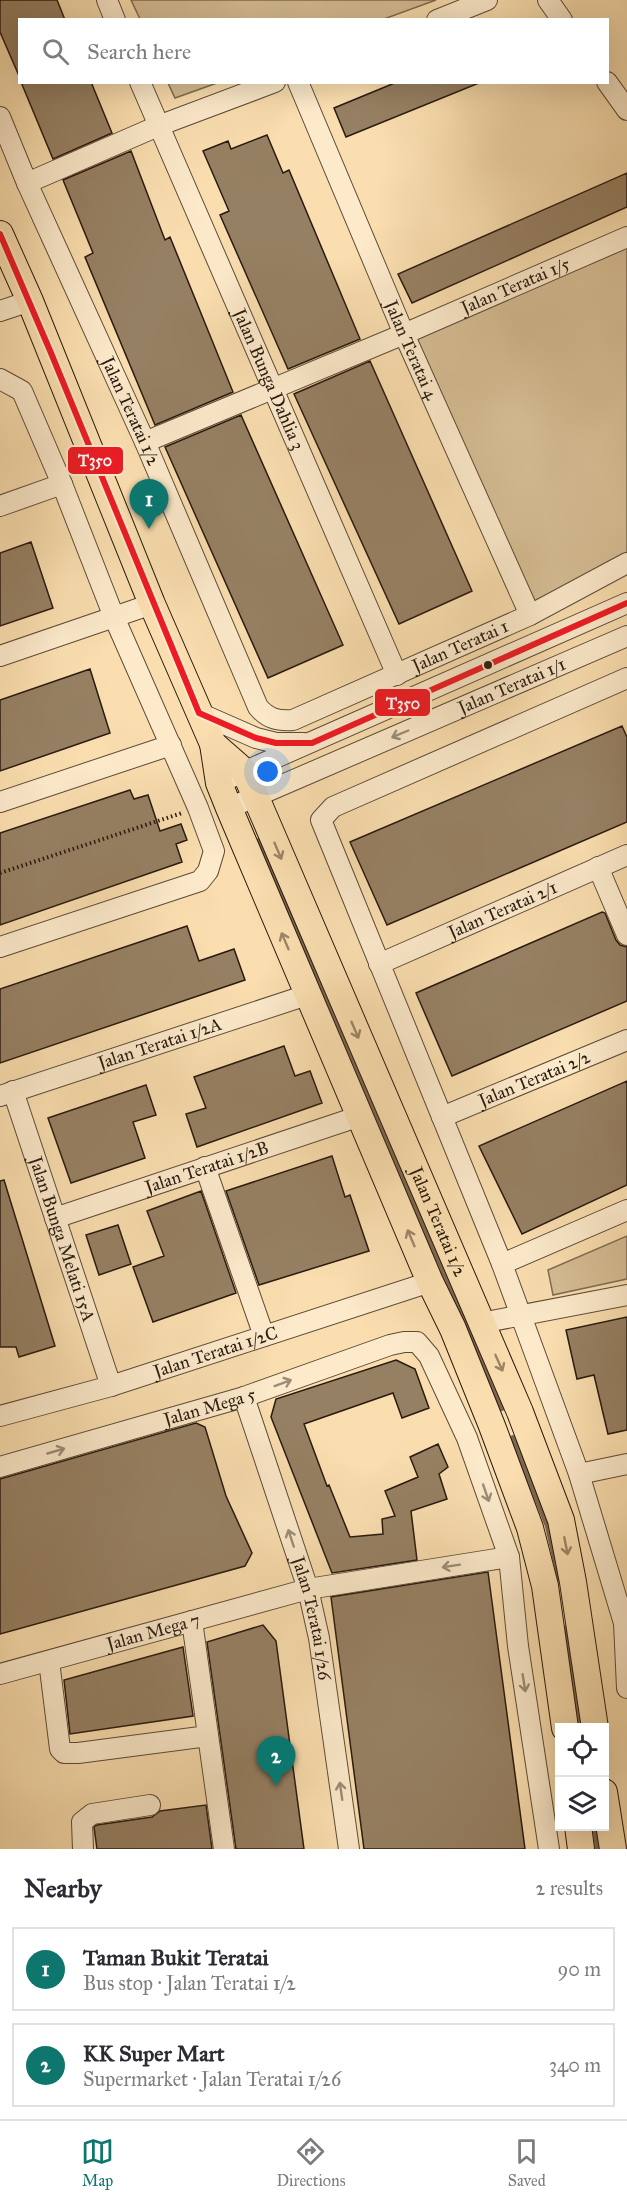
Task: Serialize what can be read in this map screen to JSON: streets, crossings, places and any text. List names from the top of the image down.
{
  "streets": {
    "main road": ["Jalan Teratai 1/2"],
    "street": [
      "Jalan Teratai 1/5",
      "Jalan Teratai 4",
      "Jalan Bunga Dahlia 3",
      "Jalan Teratai 1",
      "Jalan Teratai 1/1",
      "Jalan Teratai 2/1",
      "Jalan Teratai 1/2A",
      "Jalan Teratai 2/2",
      "Jalan Teratai 1/2B",
      "Jalan Bunga Melati 15A",
      "Jalan Teratai 1/2C",
      "Jalan Mega 5",
      "Jalan Teratai 1/26",
      "Jalan Mega 7"
    ]
  },
  "crossings": [
    ["Jalan Teratai 1/5", "Jalan Teratai 4"],
    ["Jalan Teratai 1/5", "Jalan Bunga Dahlia 3"],
    ["Jalan Teratai 1/5", "Jalan Teratai 1/2"],
    ["Jalan Teratai 4", "Jalan Teratai 1"],
    ["Jalan Bunga Dahlia 3", "Jalan Teratai 1"],
    ["Jalan Teratai 1/2", "Jalan Teratai 1"],
    ["Jalan Teratai 1/2", "Jalan Teratai 1/1"],
    ["Jalan Teratai 1/2", "Jalan Teratai 1/2A"],
    ["Jalan Teratai 1/2", "Jalan Teratai 1/2B"],
    ["Jalan Teratai 1/2", "Jalan Teratai 1/2C"],
    ["Jalan Teratai 1/2A", "Jalan Bunga Melati 15A"],
    ["Jalan Teratai 1/2B", "Jalan Bunga Melati 15A"],
    ["Jalan Bunga Melati 15A", "Jalan Teratai 1/2C"],
    ["Jalan Mega 5", "Jalan Teratai 1/26"],
    ["Jalan Teratai 1/26", "Jalan Mega 7"]
  ],
  "one_way": ["Jalan Mega 7"],
  "lines": ["transit line T350"],
  "page": {
    "search": "Search here",
    "pins": ["1", "2"],
    "heading": ["Nearby", "2 results"],
    "list": [
      {
        "mark": "1",
        "name": "Taman Bukit Teratai",
        "note": "Bus stop · Jalan Teratai 1/2",
        "value": "90 m"
      },
      {
        "mark": "2",
        "name": "KK Super Mart",
        "note": "Supermarket · Jalan Teratai 1/26",
        "value": "340 m"
      }
    ],
    "nav": ["Map", "Directions", "Saved"]
  }
}
